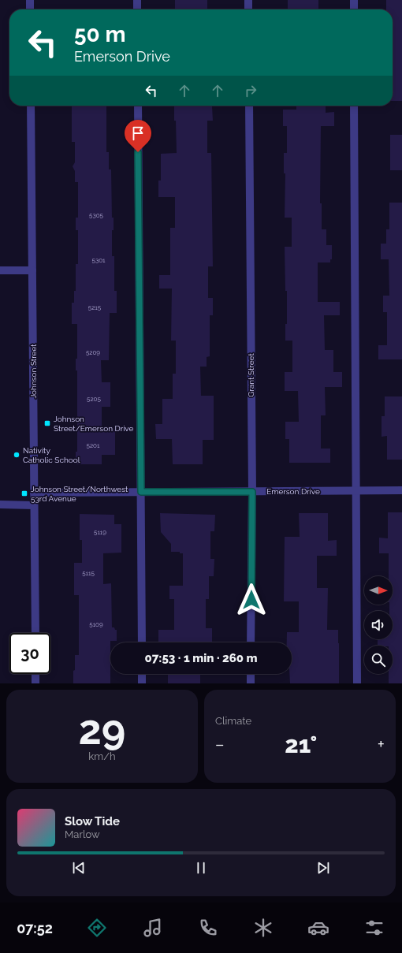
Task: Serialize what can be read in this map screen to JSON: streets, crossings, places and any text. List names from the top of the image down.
{
  "streets": {
    "street": ["Johnson Street", "Grant Street", "Emerson Drive"]
  },
  "crossings": [
    ["Johnson Street", "Emerson Drive"],
    ["Grant Street", "Emerson Drive"]
  ],
  "places": {
    "transit": ["Johnson Street/Emerson Drive", "Johnson Street/Northwest 53rd Avenue"],
    "other": ["Nativity Catholic School"]
  },
  "house_numbers": [
    "5305",
    "5301",
    "5215",
    "5209",
    "5205",
    "5201",
    "5119",
    "5115",
    "5109"
  ],
  "north": "right",
  "page": {
    "turn": ["50 m", "Emerson Drive"],
    "limit": "30",
    "trip": "07:53 · 1 min · 260 m",
    "tile": [
      ["29", "km/h"],
      "Climate"
    ],
    "heat": ["−", "21°", "+"],
    "song": ["Slow Tide", "Marlow"],
    "tabs": "07:52"
  }
}
